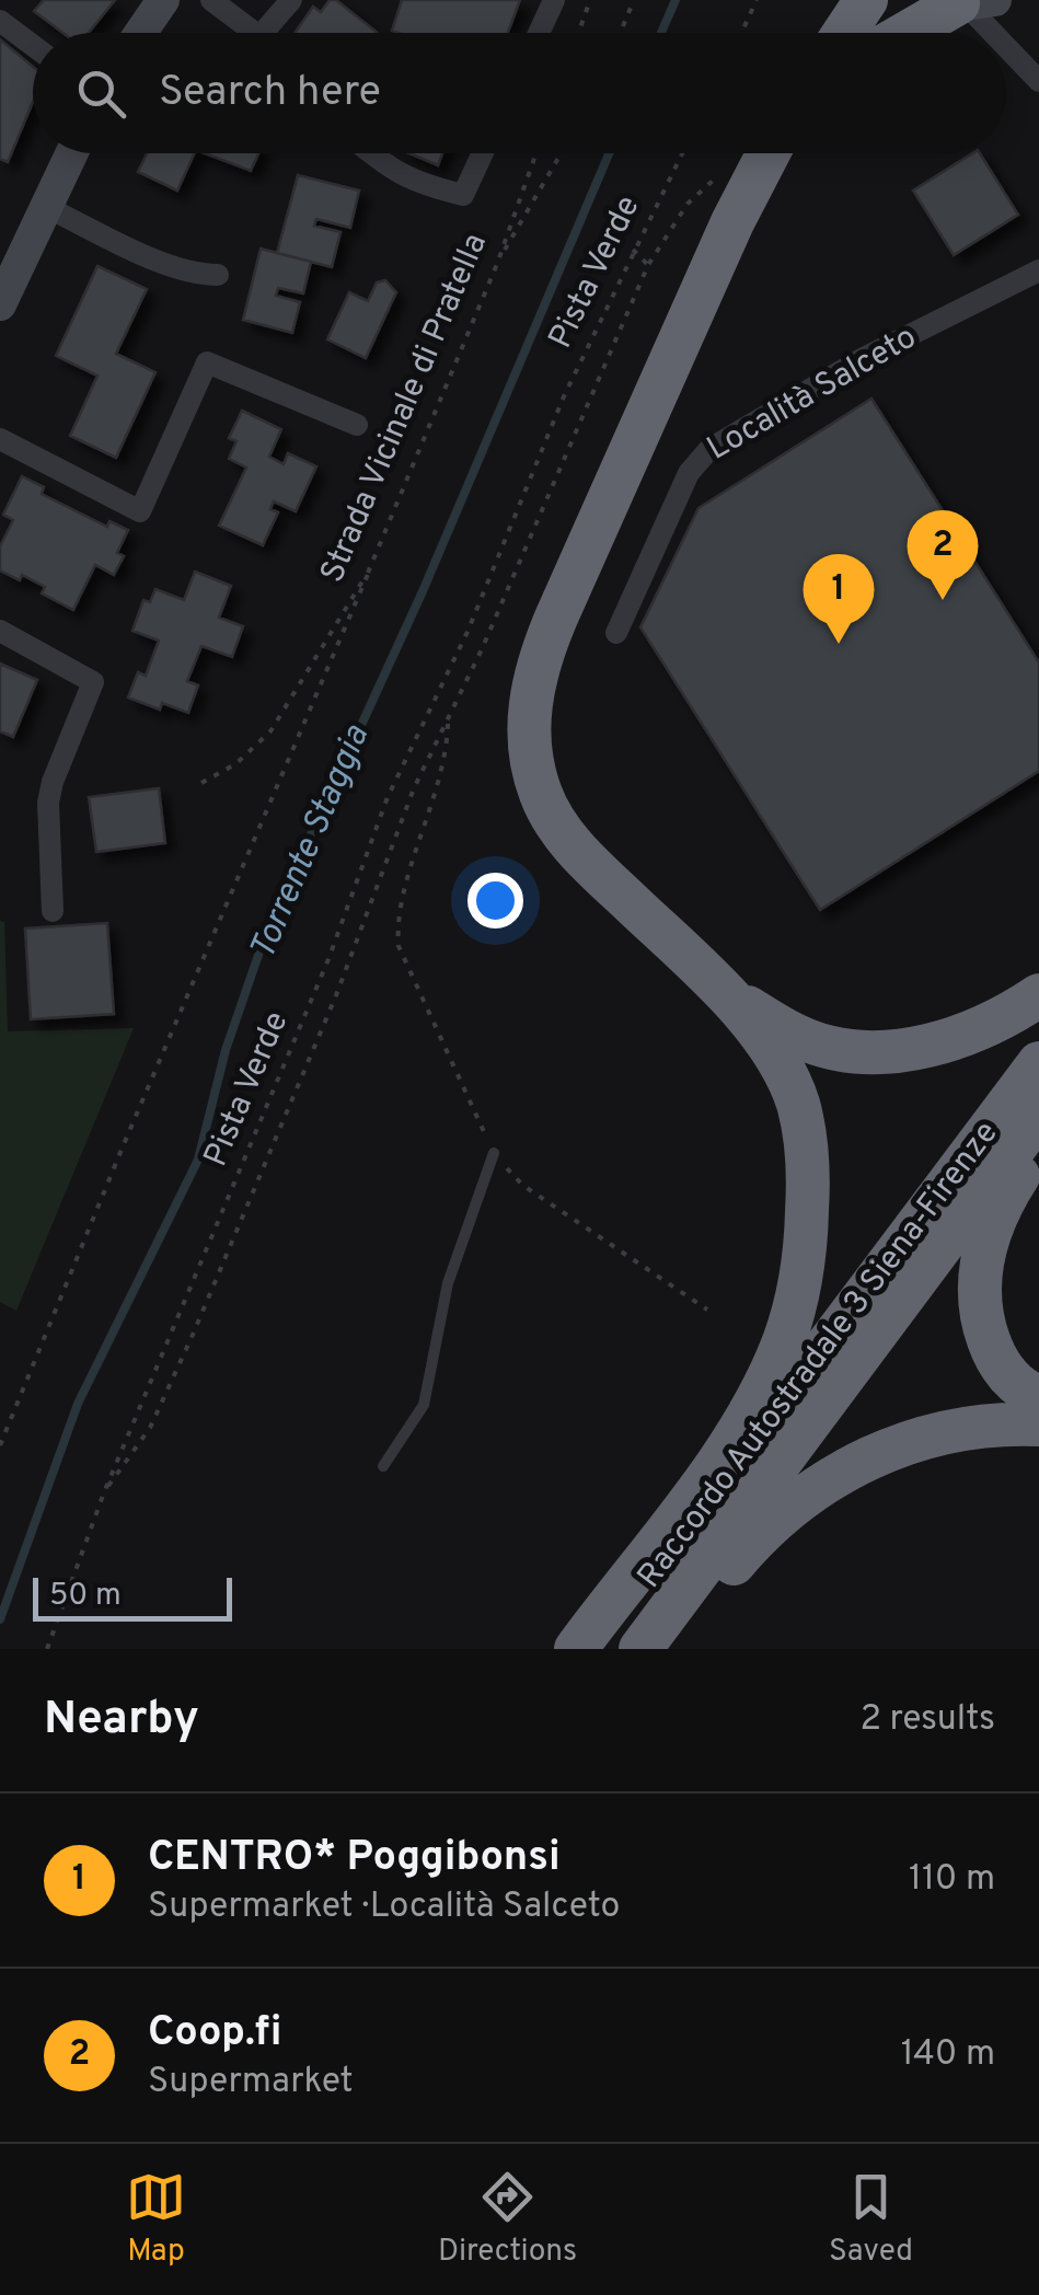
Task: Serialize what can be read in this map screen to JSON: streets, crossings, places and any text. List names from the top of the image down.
{
  "streets": {
    "highway": ["Raccordo Autostradale 3 Siena-Firenze"],
    "street": ["Località Salceto"],
    "path": ["Pista Verde", "Strada Vicinale di Pratella"]
  },
  "water": ["Torrente Staggia"],
  "scale_bar": "50 m",
  "page": {
    "search": "Search here",
    "pins": ["2", "1"],
    "scale": "50 m",
    "heading": ["Nearby", "2 results"],
    "list": [
      {
        "mark": "1",
        "name": "CENTRO* Poggibonsi",
        "note": "Supermarket · Località Salceto",
        "value": "110 m"
      },
      {
        "mark": "2",
        "name": "Coop.fi",
        "note": "Supermarket",
        "value": "140 m"
      }
    ],
    "nav": ["Map", "Directions", "Saved"]
  }
}
